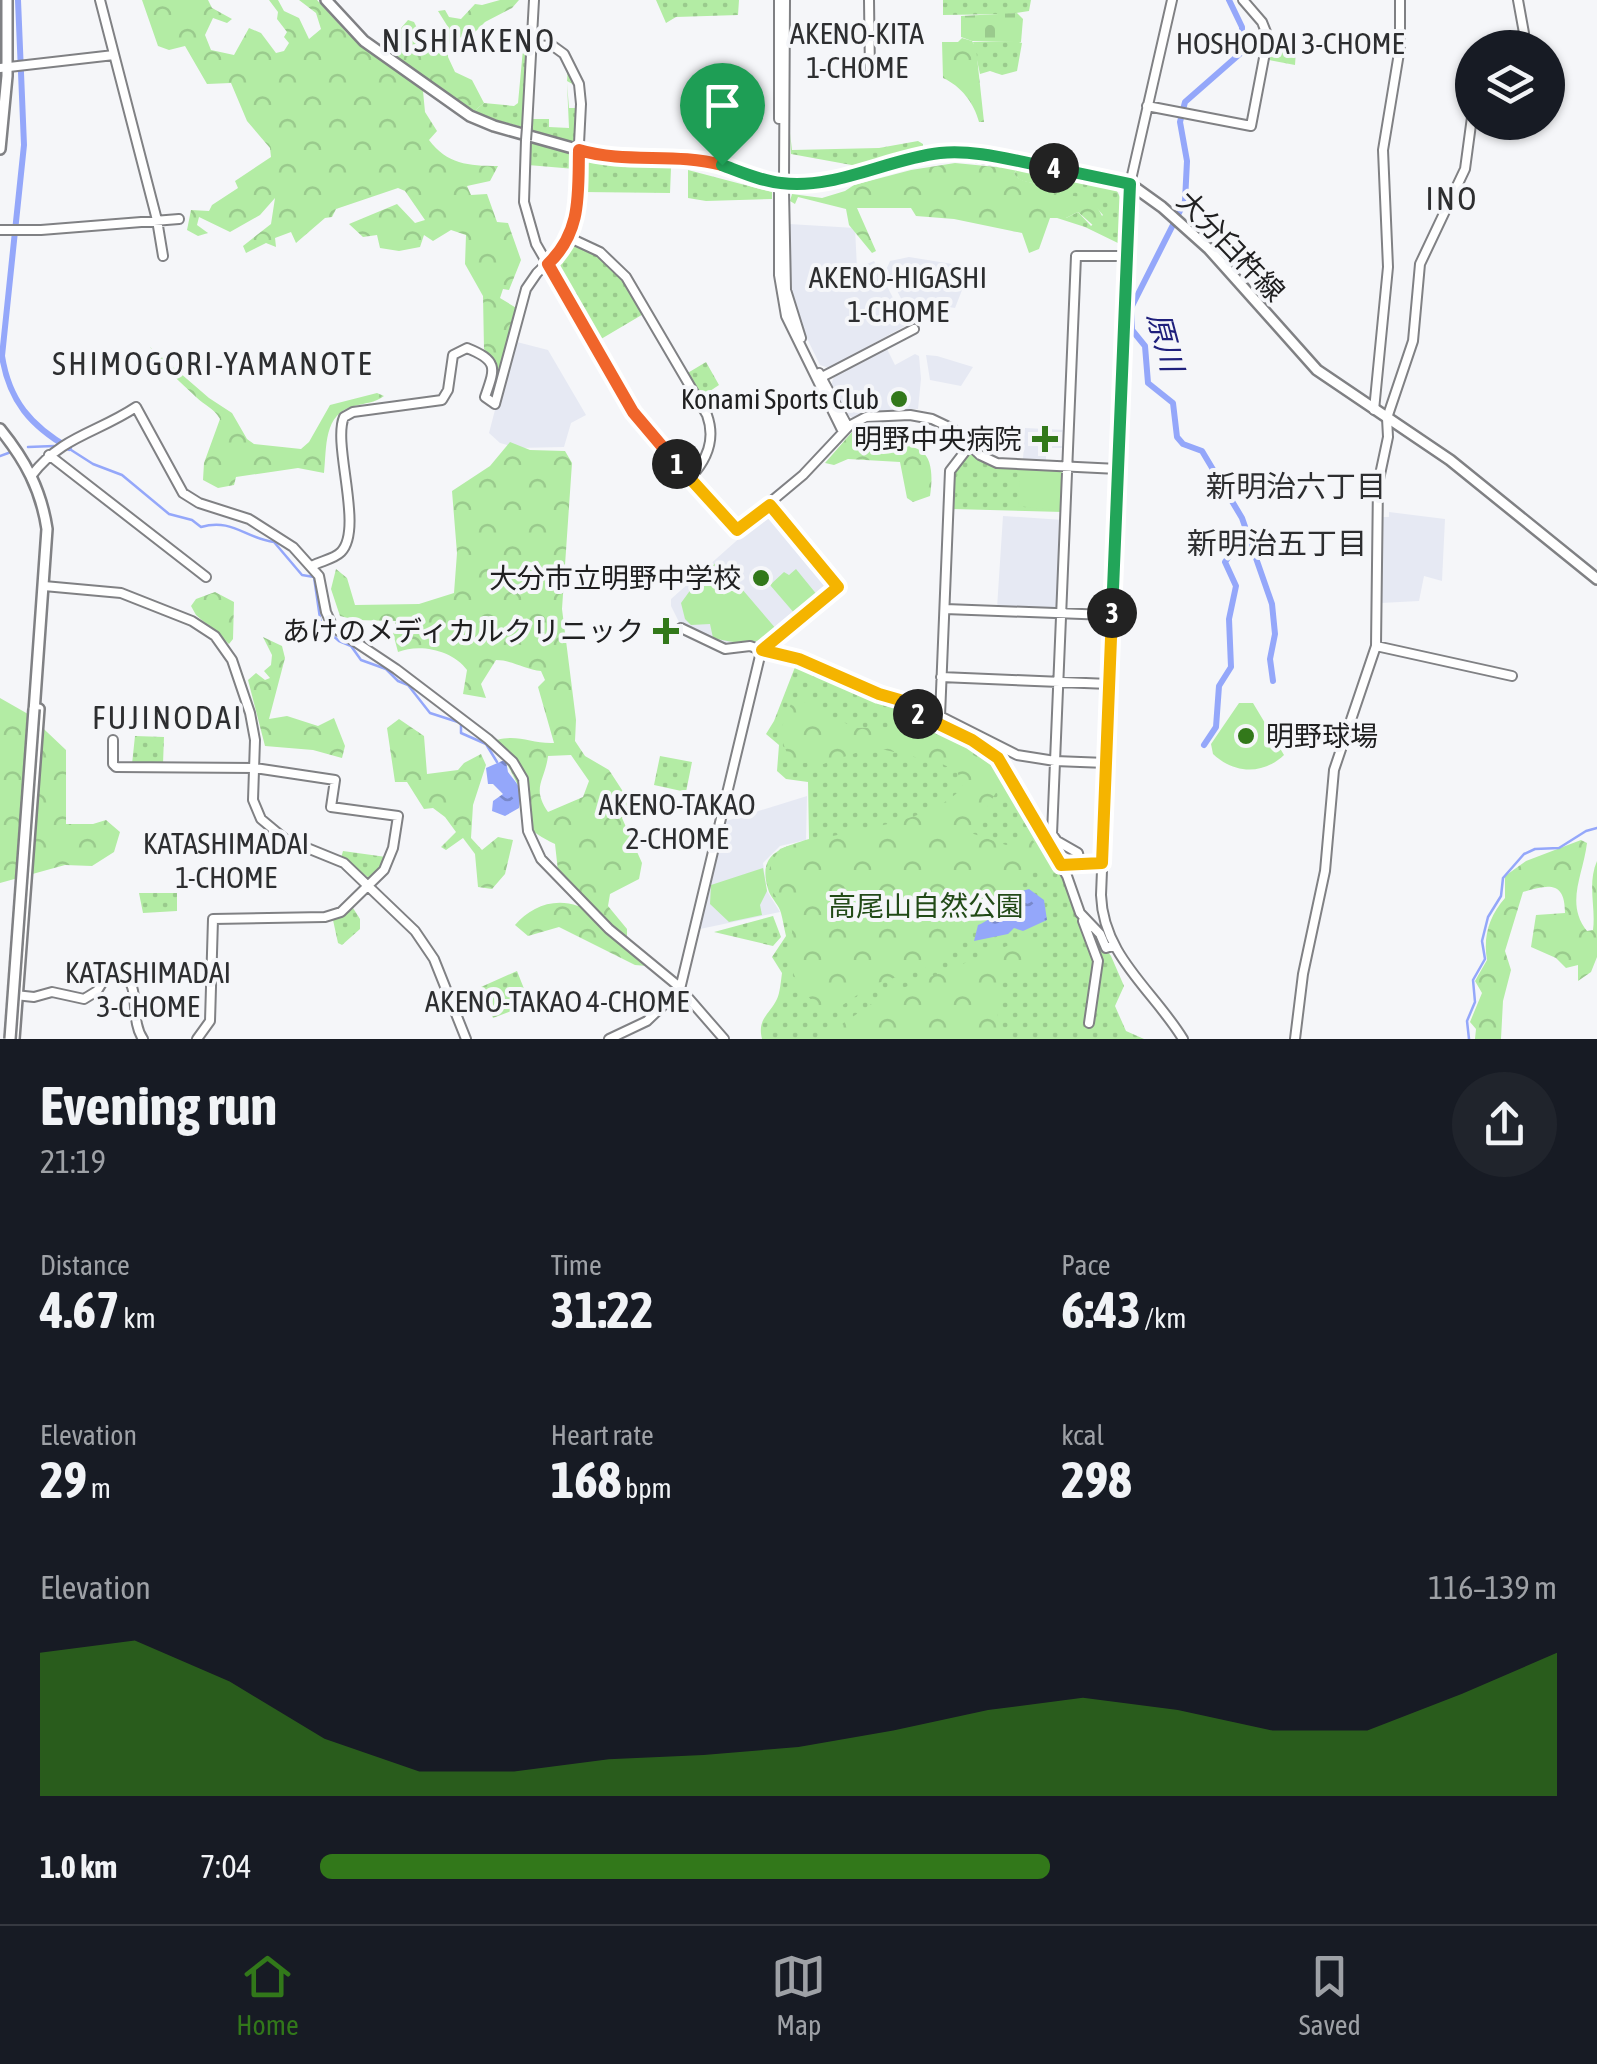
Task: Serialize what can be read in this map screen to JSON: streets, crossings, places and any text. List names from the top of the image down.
{
  "streets": {
    "main road": ["大分臼杵線"]
  },
  "districts": [
    "AKENO-KITA 1-CHOME",
    "NISHIAKENO",
    "HOSHODAI 3-CHOME",
    "INO",
    "AKENO-HIGASHI 1-CHOME",
    "SHIMOGORI-YAMANOTE",
    "新明治六丁目",
    "新明治五丁目",
    "FUJINODAI",
    "AKENO-TAKAO 2-CHOME",
    "KATASHIMADAI 1-CHOME",
    "KATASHIMADAI 3-CHOME",
    "AKENO-TAKAO 4-CHOME"
  ],
  "water": ["原川"],
  "parks": ["高尾山自然公園"],
  "places": {
    "other": ["Konami Sports Club", "大分市立明野中学校", "明野球場"],
    "health": ["明野中央病院", "あけのメディカルクリニック"]
  },
  "page": {
    "pins": [
      "4",
      "1",
      "3",
      "2"
    ],
    "heading": ["Evening run", "21:19"],
    "stats": [
      ["Distance", "4.67 km"],
      ["Time", "31:22"],
      ["Pace", "6:43 /km"],
      ["Elevation", "29 m"],
      ["Heart rate", "168 bpm"],
      ["kcal", "298"]
    ],
    "chart": ["Elevation", "116–139 m"],
    "list": [
      {
        "name": "1.0 km",
        "note": "7:04"
      }
    ],
    "tabs": ["Home", "Map", "Saved"]
  }
}
